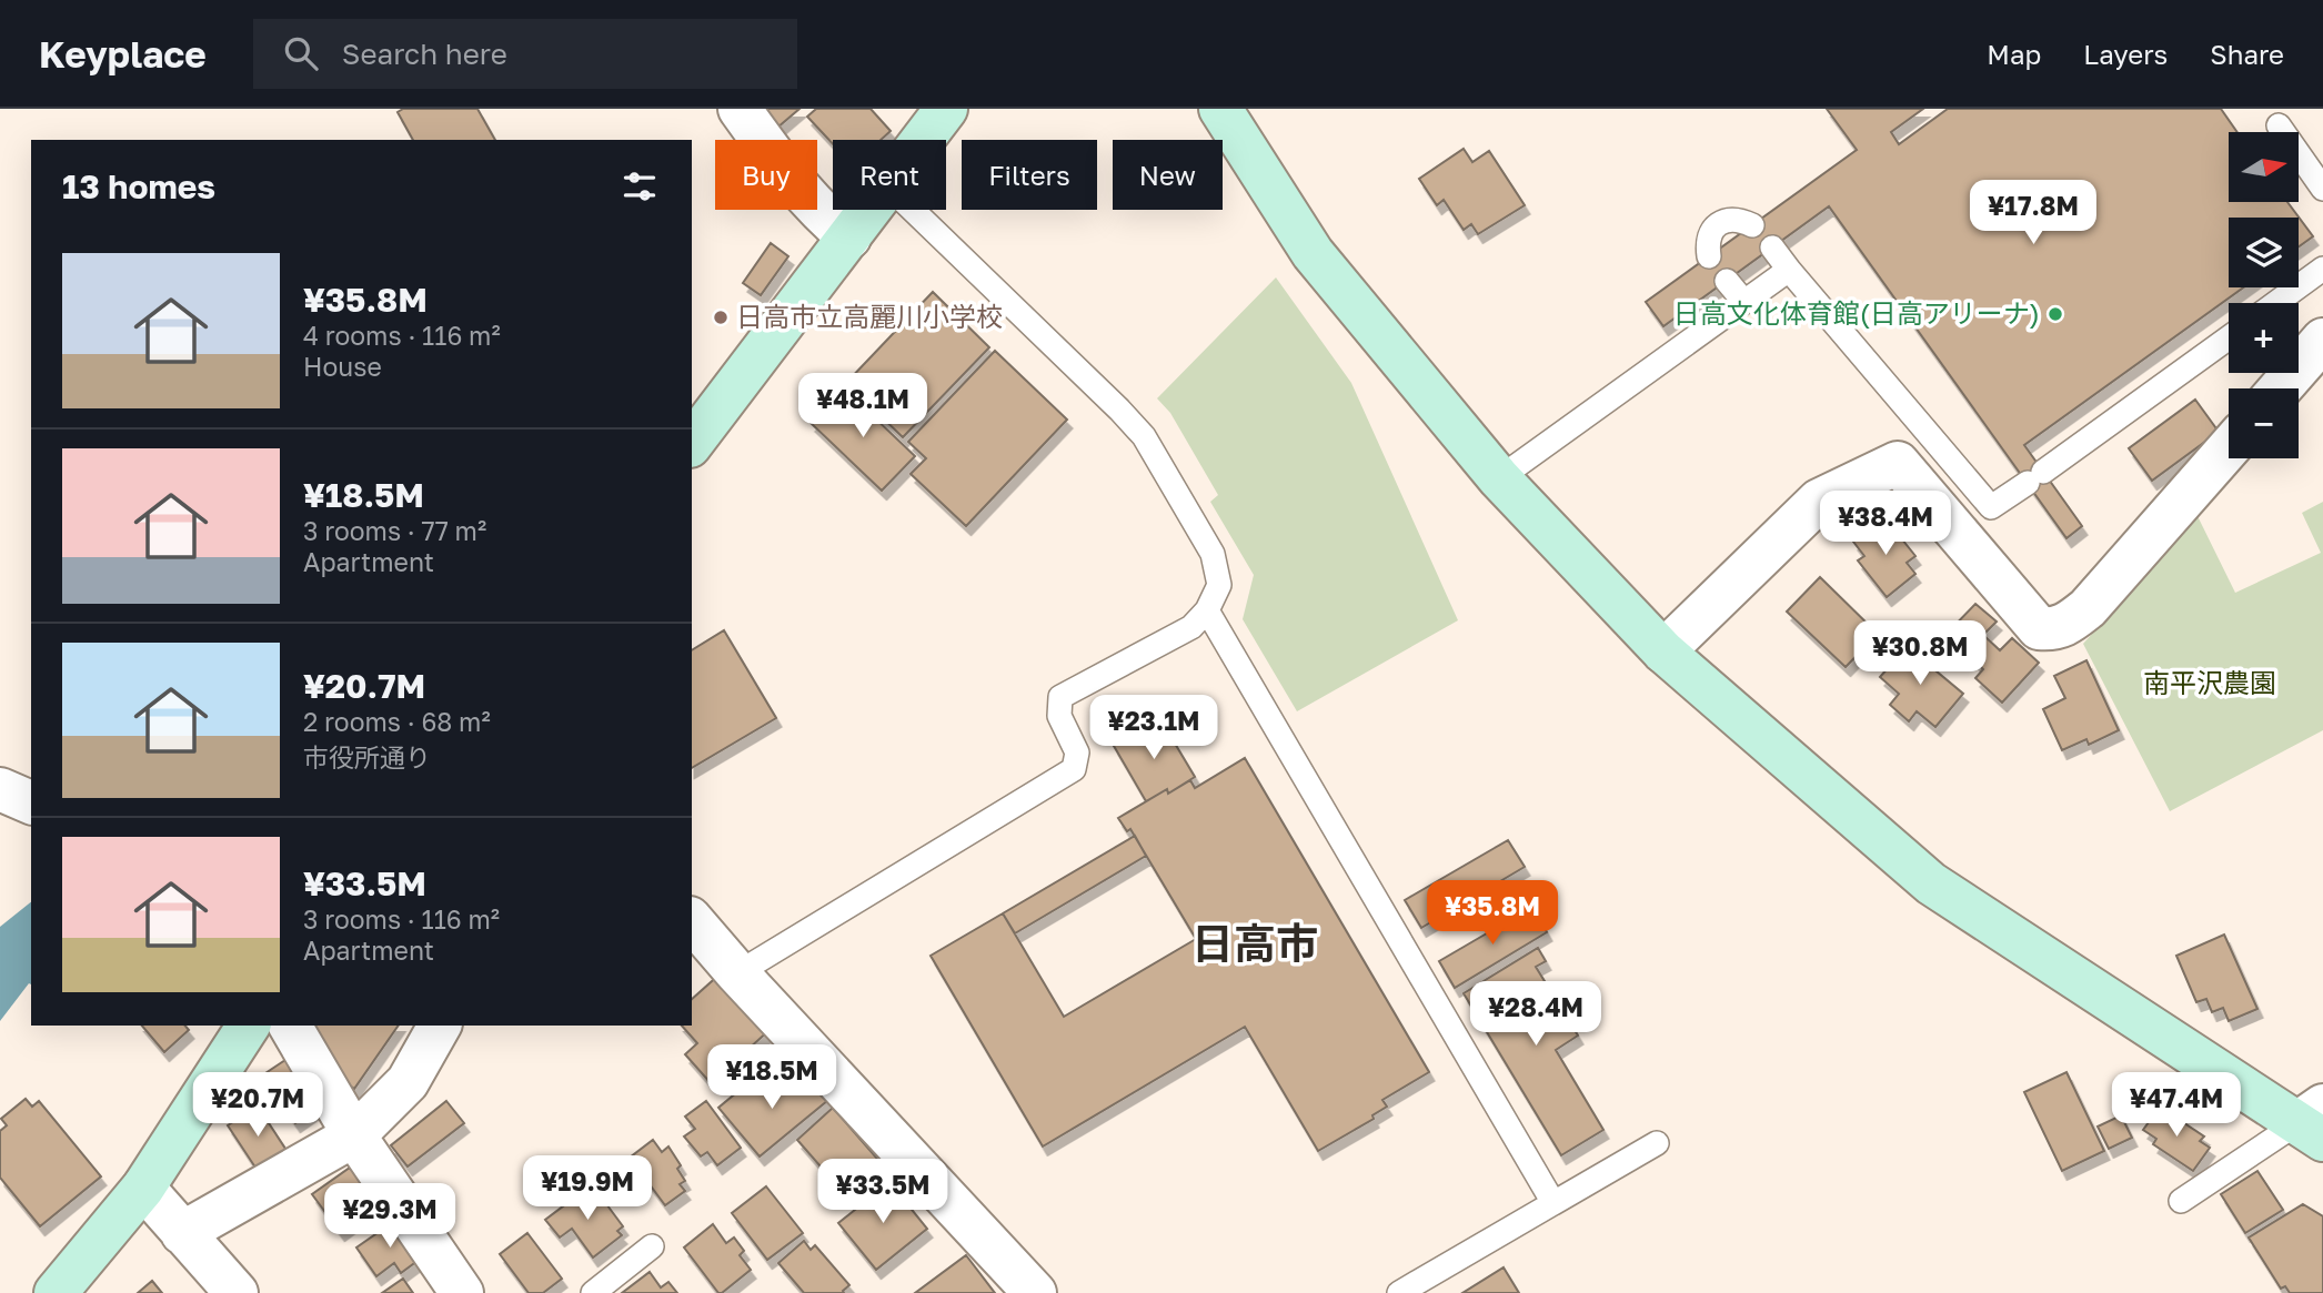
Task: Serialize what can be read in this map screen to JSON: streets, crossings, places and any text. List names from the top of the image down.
{
  "districts": ["日高市"],
  "parks": ["南平沢農園"],
  "places": ["日高文化体育館(日高アリーナ)", "日高市立高麗川小学校"],
  "north": "right",
  "page": {
    "header": "Keyplace",
    "search": "Search here",
    "nav": ["Map", "Layers", "Share"],
    "map_buttons": ["+", "−"],
    "chip": [
      "Buy",
      "Rent",
      "Filters",
      "New"
    ],
    "heading": "13 homes",
    "price": [
      "¥17.8M",
      "¥48.1M",
      "¥38.4M",
      "¥30.8M",
      "¥23.1M",
      "¥35.8M",
      "¥28.4M",
      "¥18.5M",
      "¥20.7M",
      "¥47.4M",
      "¥19.9M",
      "¥33.5M",
      "¥29.3M"
    ],
    "list": [
      {
        "name": "¥35.8M",
        "note": "4 rooms · 116 m² · House"
      },
      {
        "name": "¥18.5M",
        "note": "3 rooms · 77 m² · Apartment"
      },
      {
        "name": "¥20.7M",
        "note": "2 rooms · 68 m² · 市役所通り"
      },
      {
        "name": "¥33.5M",
        "note": "3 rooms · 116 m² · Apartment"
      }
    ]
  }
}
